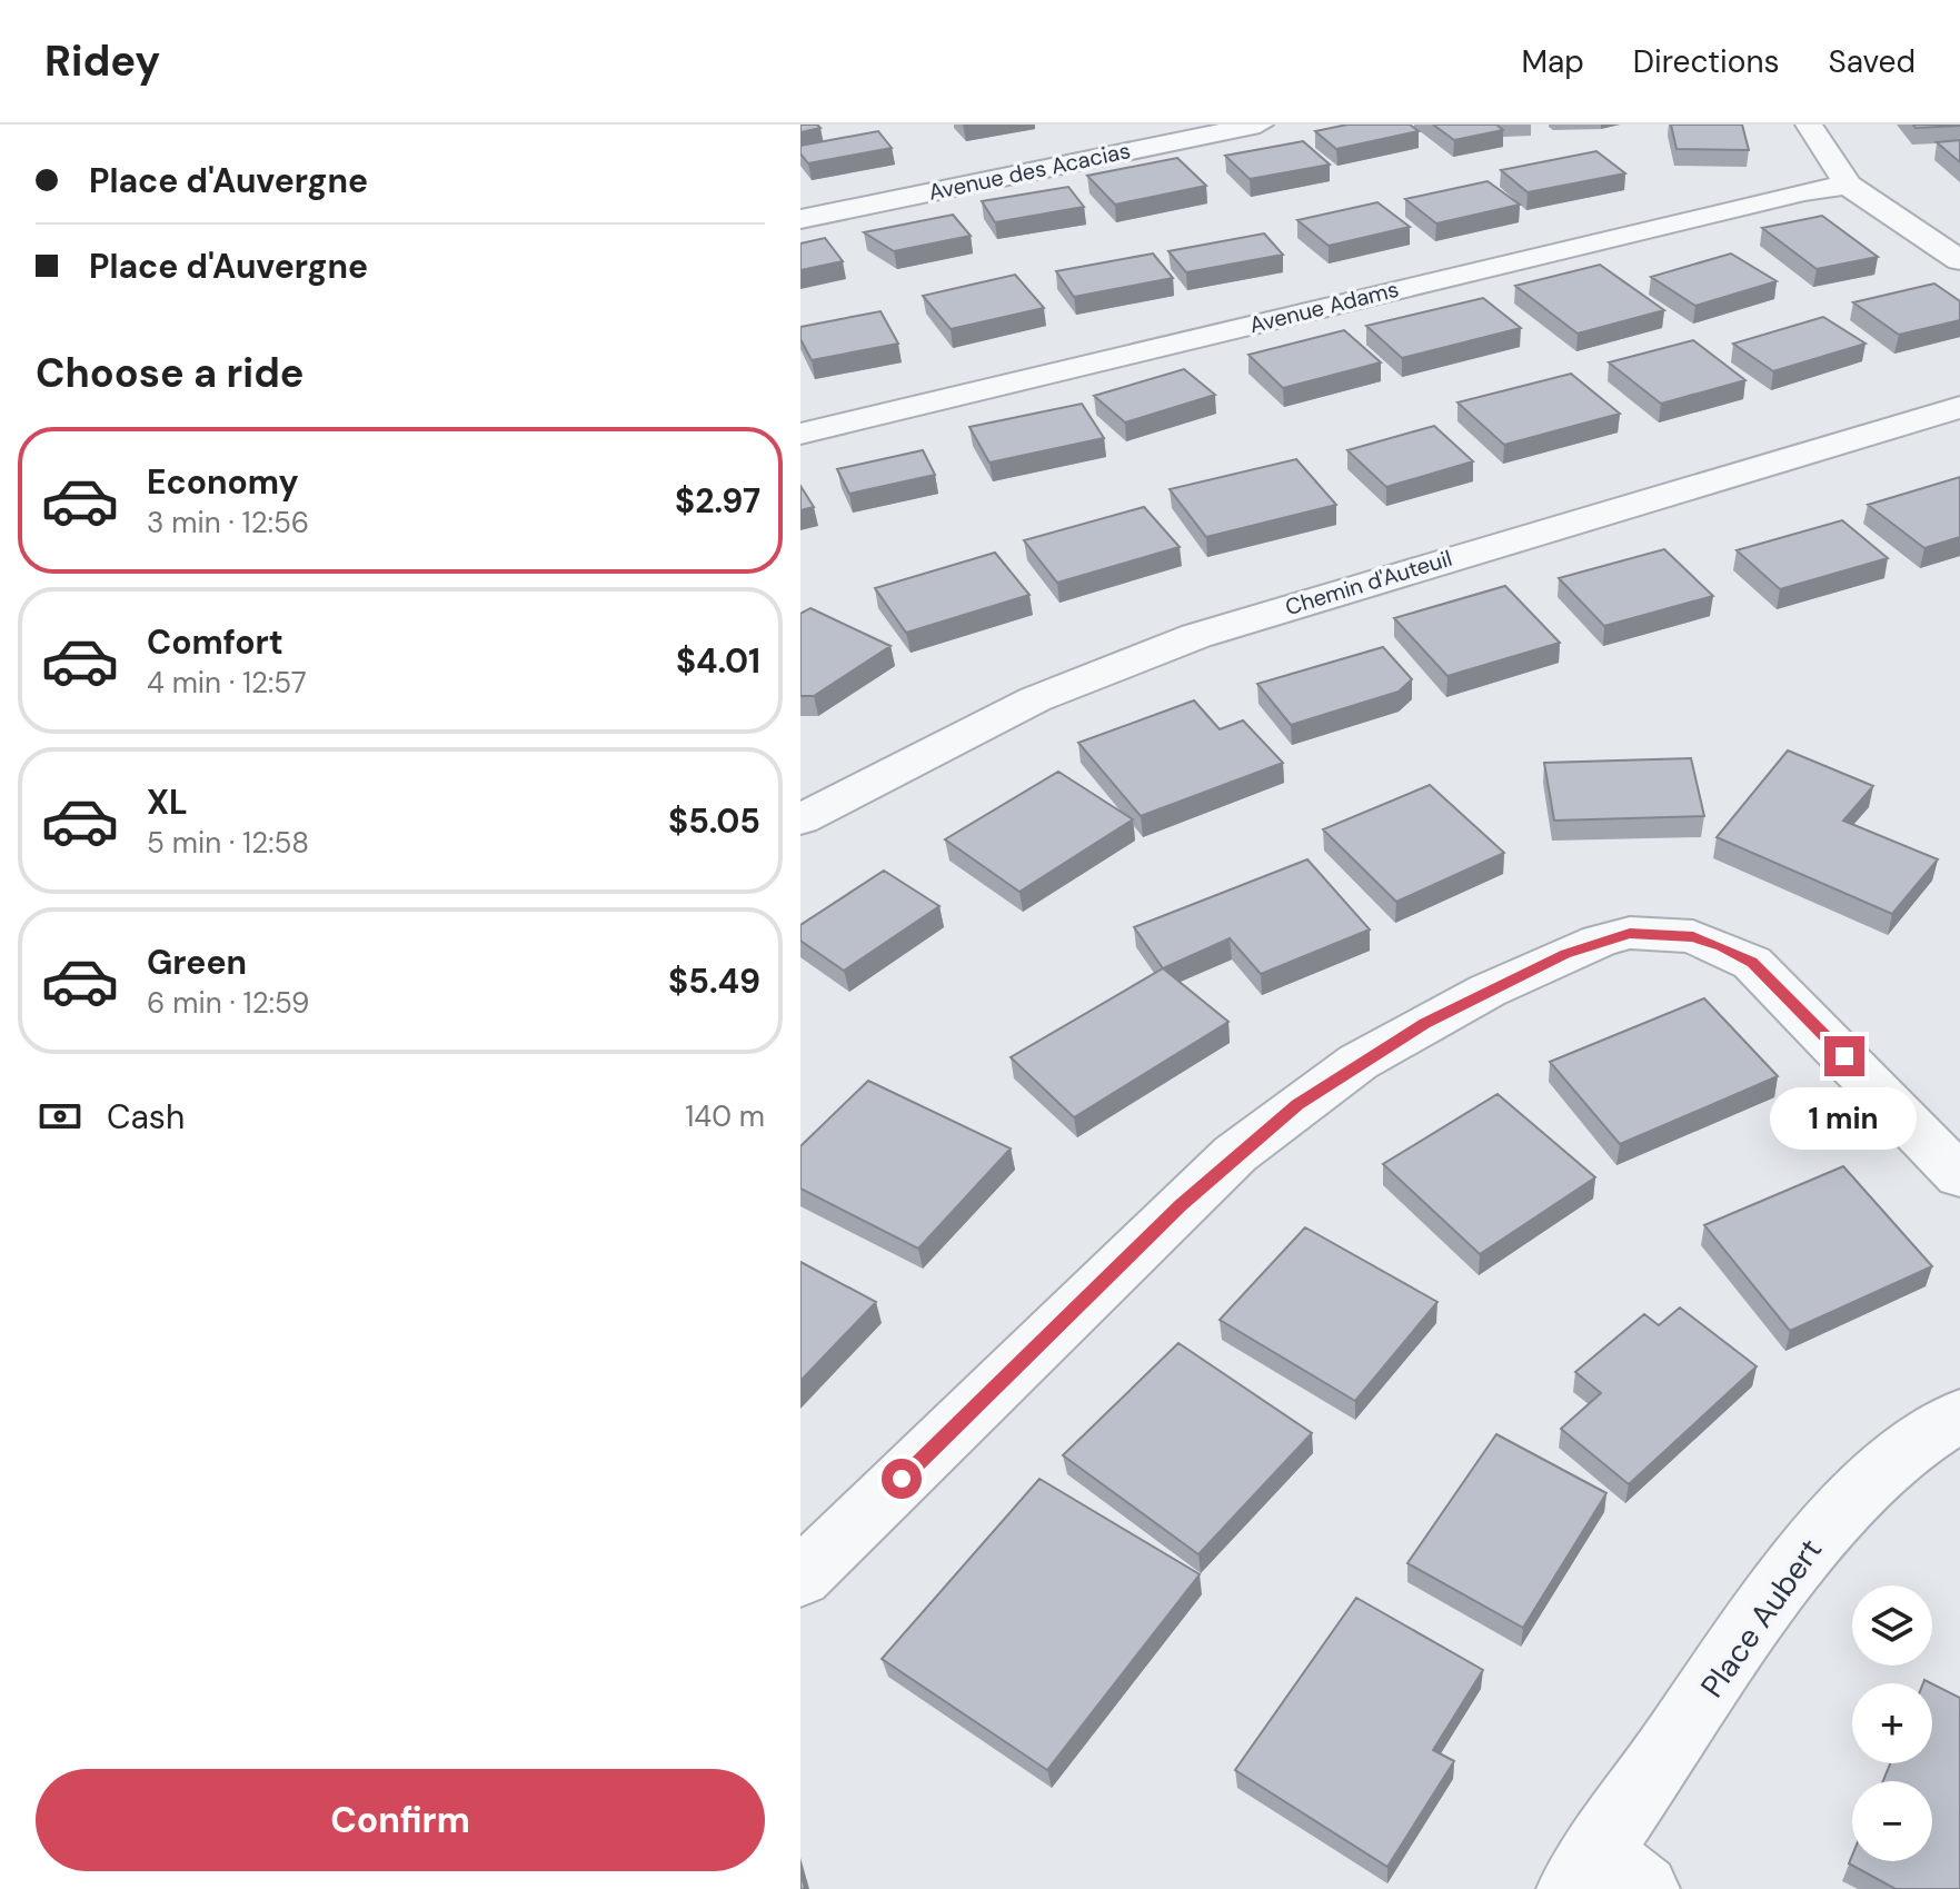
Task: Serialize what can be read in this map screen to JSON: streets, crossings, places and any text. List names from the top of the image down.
{
  "streets": {
    "street": [
      "Avenue des Acacias",
      "Avenue Adams",
      "Chemin d'Auteuil",
      "Place Aubert"
    ]
  },
  "page": {
    "header": "Ridey",
    "nav": ["Map", "Directions", "Saved"],
    "banner": ["Place d'Auvergne", "Place d'Auvergne"],
    "heading": "Choose a ride",
    "list": [
      {
        "name": "Economy",
        "note": "3 min · 12:56",
        "value": "$2.97"
      },
      {
        "name": "Comfort",
        "note": "4 min · 12:57",
        "value": "$4.01"
      },
      {
        "name": "XL",
        "note": "5 min · 12:58",
        "value": "$5.05"
      },
      {
        "name": "Green",
        "note": "6 min · 12:59",
        "value": "$5.49"
      }
    ],
    "pay": ["Cash", "140 m"],
    "bubble": "1 min",
    "map_buttons": ["+", "−"],
    "buttons": "Confirm"
  }
}
